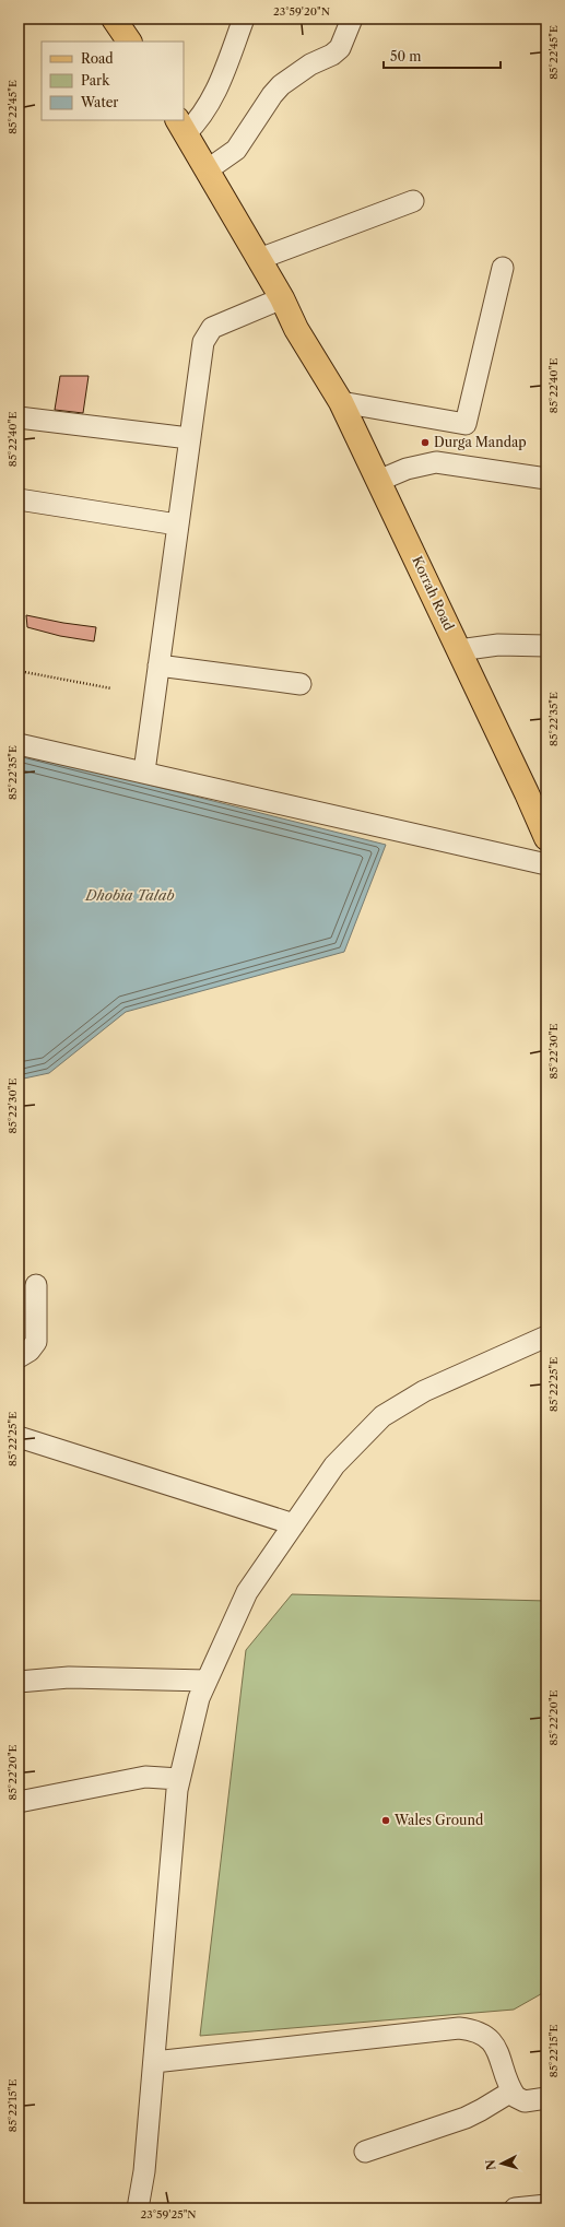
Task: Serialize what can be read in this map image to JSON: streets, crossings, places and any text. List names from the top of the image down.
{
  "streets": {
    "main road": ["Korrah Road"]
  },
  "water": ["Dhobia Talab"],
  "places": ["Durga Mandap", "Wales Ground"],
  "legend": ["Road", "Park", "Water"],
  "scale_bar": "50 m",
  "north": "left",
  "coordinates": [
    "23°59'20\"N",
    "85°22'45\"E",
    "85°22'40\"E",
    "85°22'35\"E",
    "85°22'30\"E",
    "85°22'25\"E",
    "85°22'20\"E",
    "85°22'15\"E",
    "23°59'25\"N"
  ]
}
